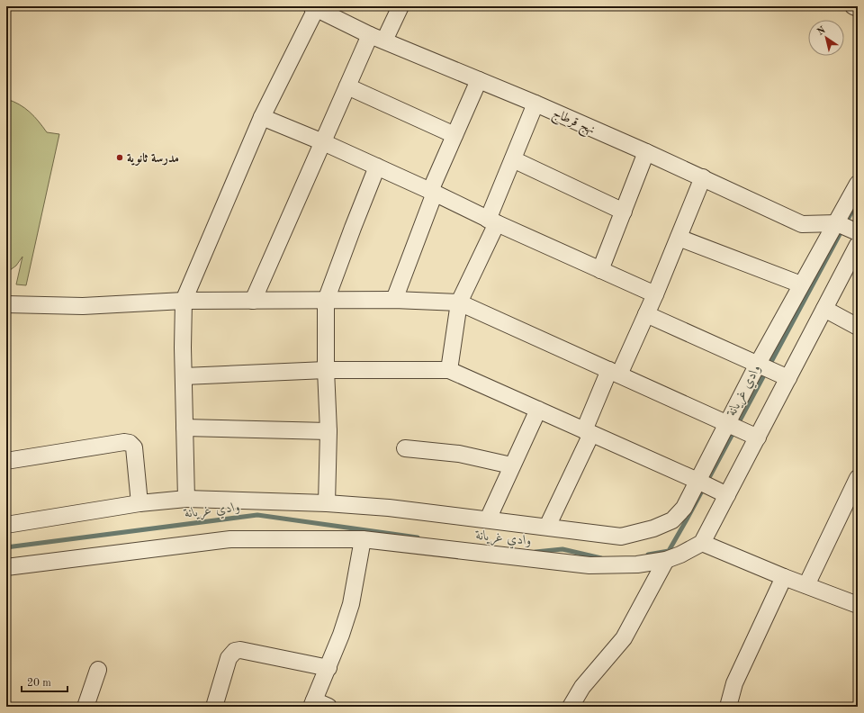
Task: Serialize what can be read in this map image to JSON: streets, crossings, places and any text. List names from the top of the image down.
{
  "streets": {
    "street": ["نهج قرطاج"]
  },
  "water": ["وادي غريانة"],
  "places": ["مدرسة ثانوية"],
  "scale_bar": "20 m",
  "north": "top left"
}
